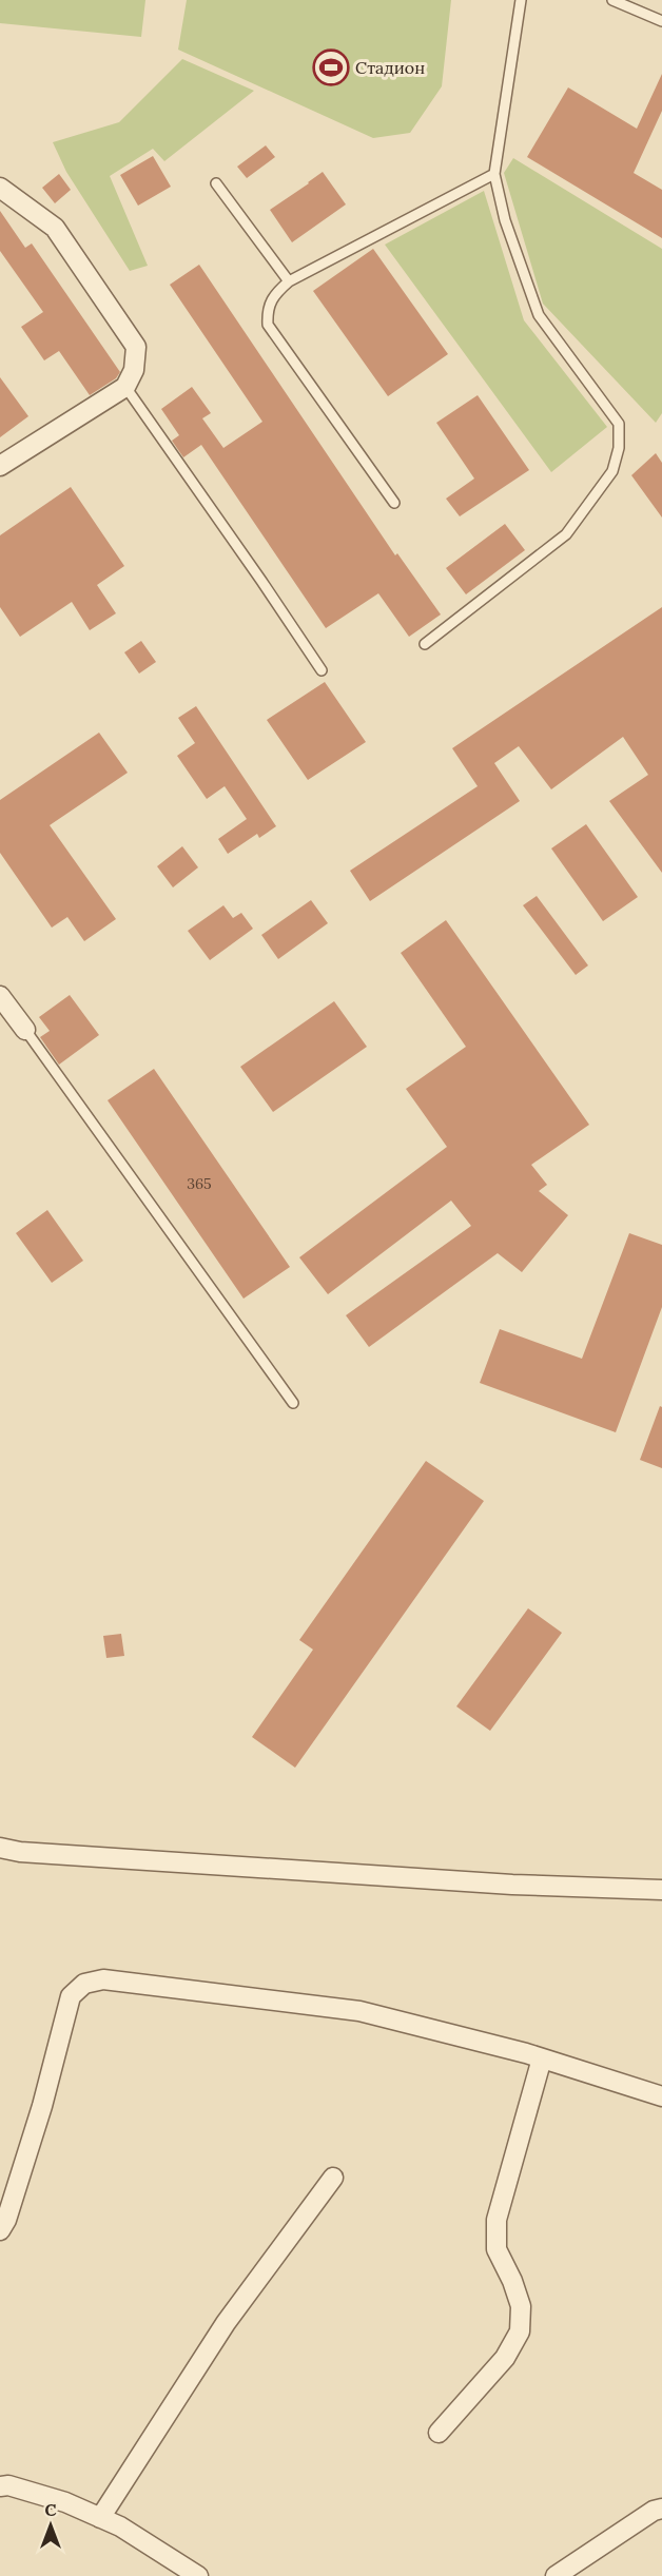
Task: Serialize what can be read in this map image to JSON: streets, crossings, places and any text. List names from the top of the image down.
{
  "places": {
    "sports": ["Стадион"]
  },
  "house_numbers": ["365"],
  "north": "top"
}
